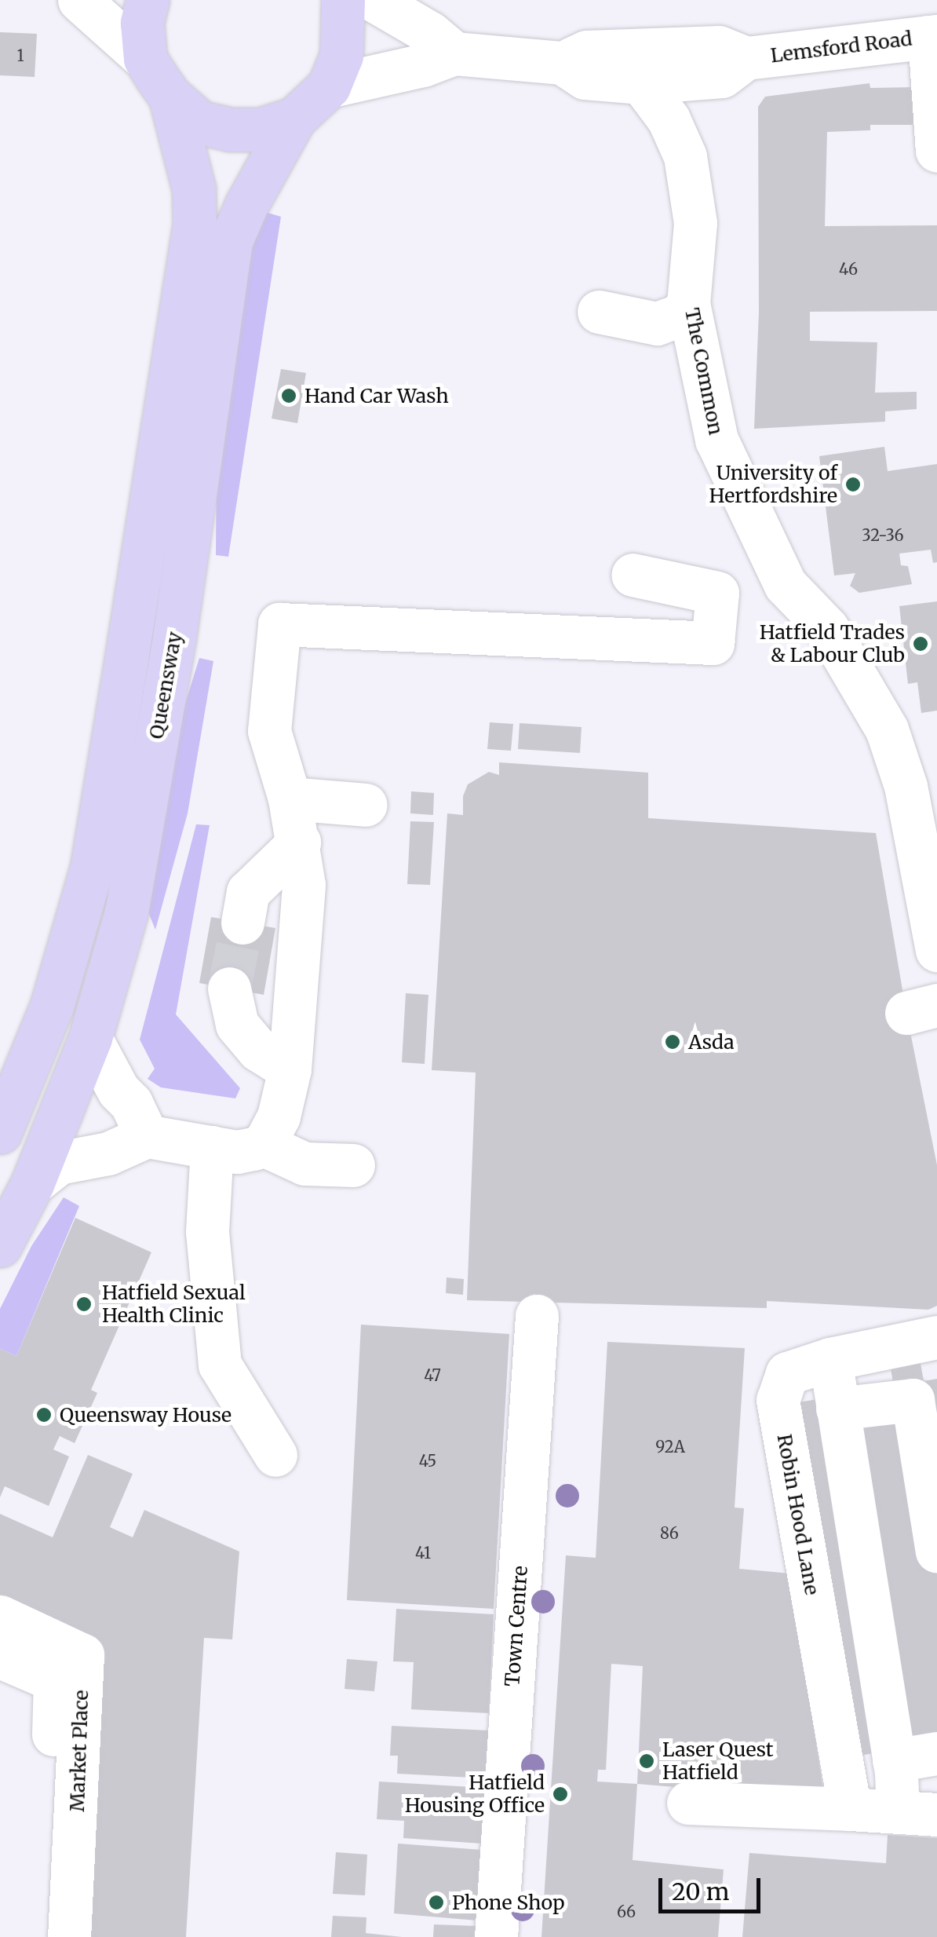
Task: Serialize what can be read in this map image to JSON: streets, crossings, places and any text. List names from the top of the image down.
{
  "streets": {
    "main road": ["Queensway"],
    "street": [
      "Lemsford Road",
      "The Common",
      "Robin Hood Lane",
      "Town Centre",
      "Market Place"
    ]
  },
  "crossings": [
    ["Lemsford Road", "The Common"]
  ],
  "places": [
    "Hand Car Wash",
    "University of Hertfordshire",
    "Hatfield Trades & Labour Club",
    "Asda",
    "Hatfield Sexual Health Clinic",
    "Queensway House",
    "Laser Quest Hatfield",
    "Hatfield Housing Office",
    "Phone Shop"
  ],
  "house_numbers": [
    "1",
    "46",
    "32-36",
    "47",
    "92A",
    "45",
    "86",
    "41",
    "66"
  ],
  "scale_bar": "20 m"
}
